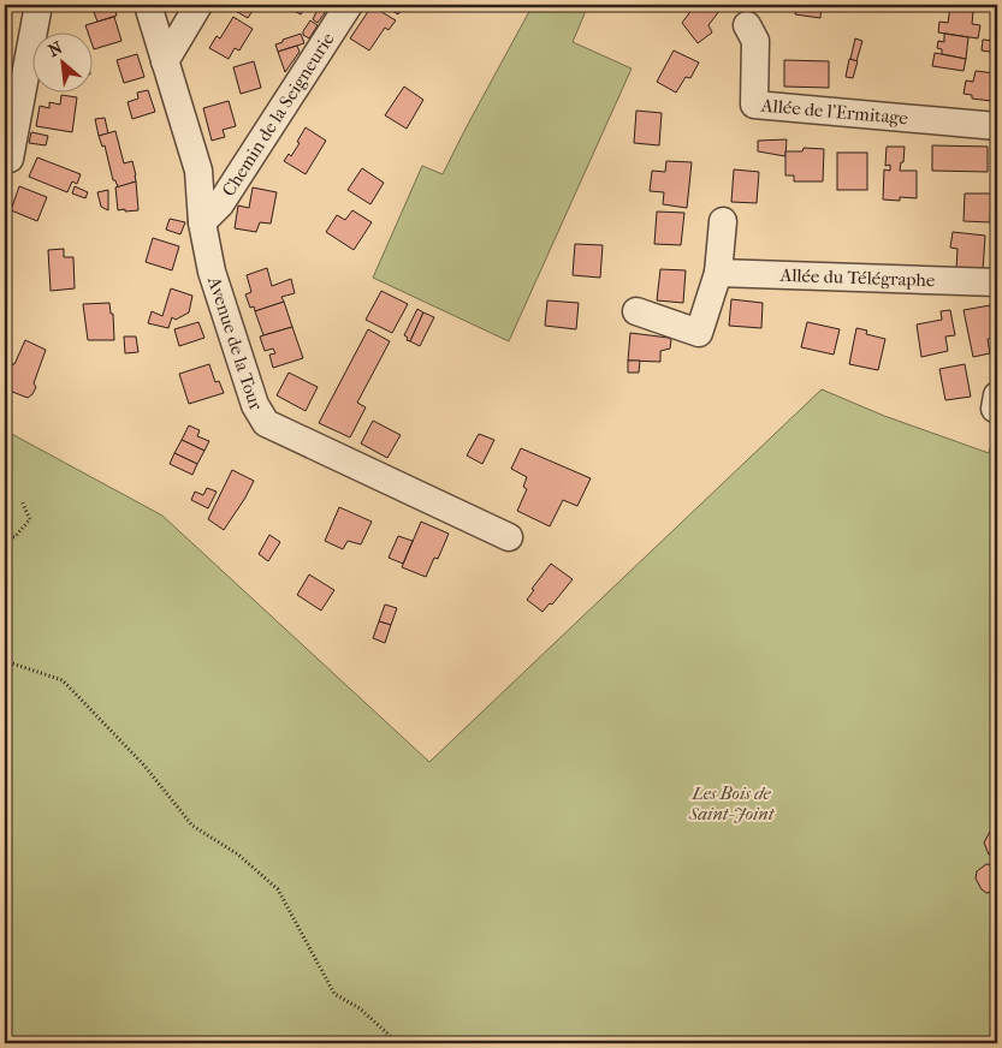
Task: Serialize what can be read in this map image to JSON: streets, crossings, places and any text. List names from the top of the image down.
{
  "streets": {
    "street": [
      "Allée de l'Ermitage",
      "Chemin de la Seigneurie",
      "Allée du Télégraphe",
      "Avenue de la Tour"
    ]
  },
  "crossings": [
    ["Chemin de la Seigneurie", "Avenue de la Tour"]
  ],
  "parks": ["Les Bois de Saint-Joint"],
  "north": "top left"
}
